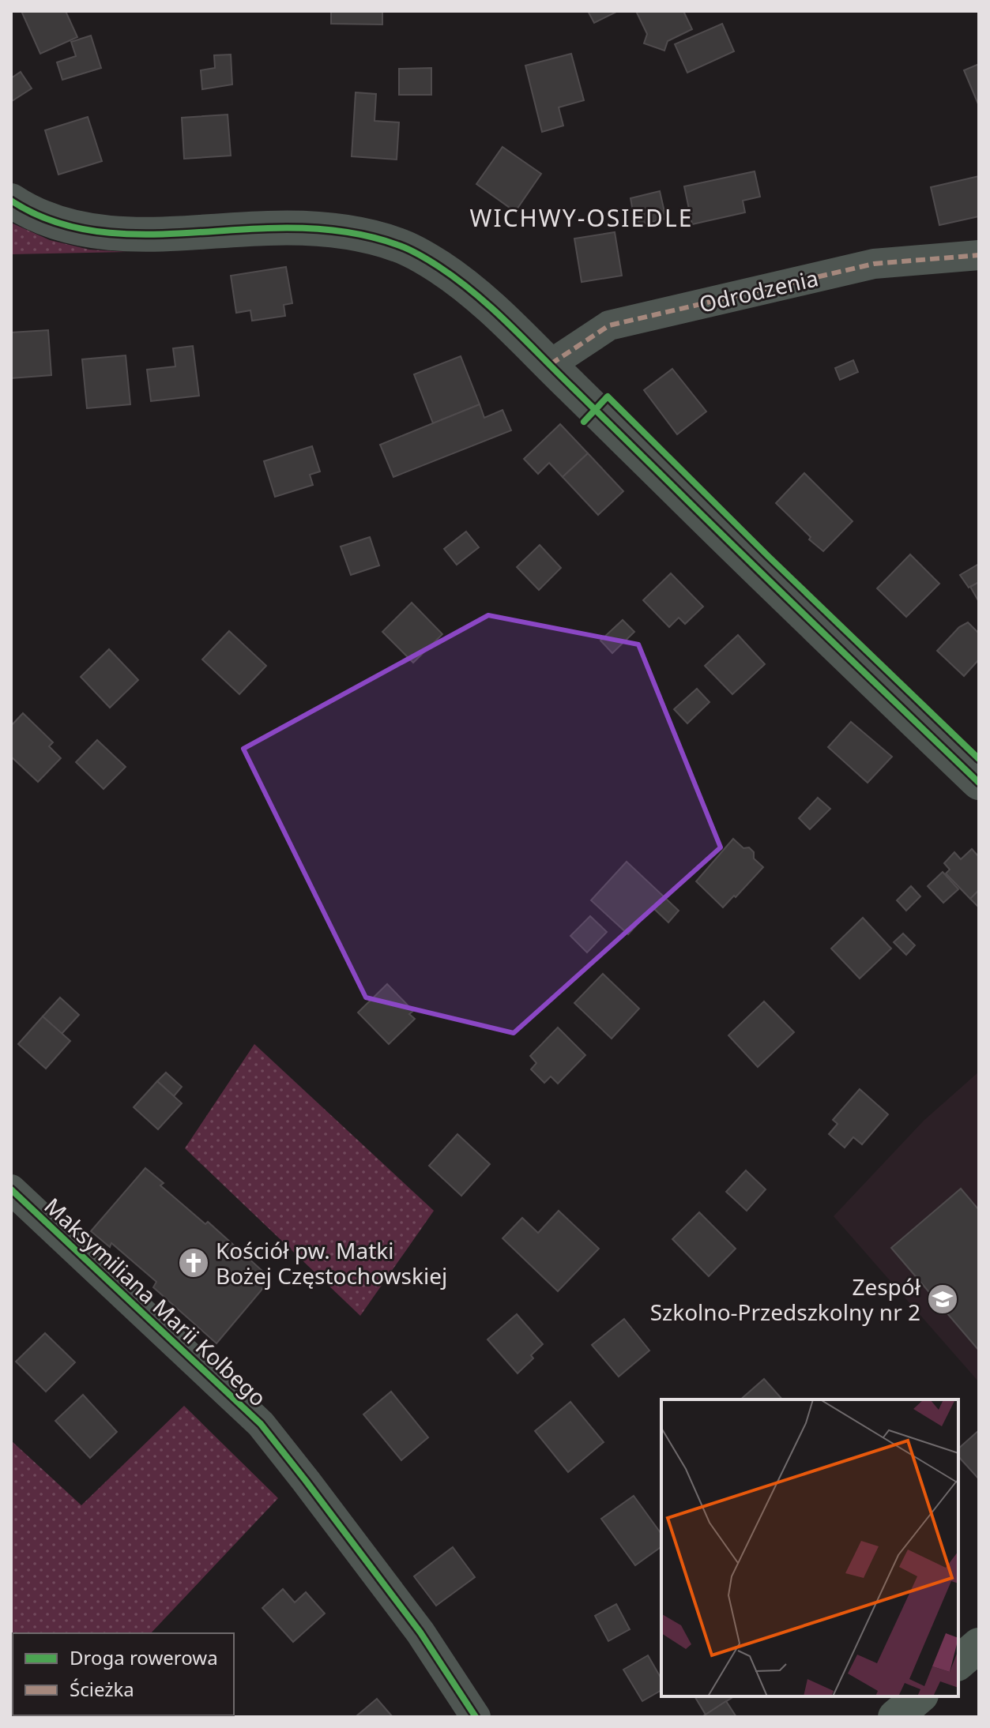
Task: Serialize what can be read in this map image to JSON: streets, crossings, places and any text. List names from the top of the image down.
{
  "streets": {
    "street": ["Odrodzenia", "Maksymiliana Marii Kolbego"]
  },
  "districts": ["WICHWY-OSIEDLE"],
  "places": {
    "church": ["Kościół pw. Matki Bożej Częstochowskiej"],
    "school or university": ["Zespół Szkolno-Przedszkolny nr 2"]
  },
  "legend": ["Droga rowerowa", "Ścieżka"]
}
